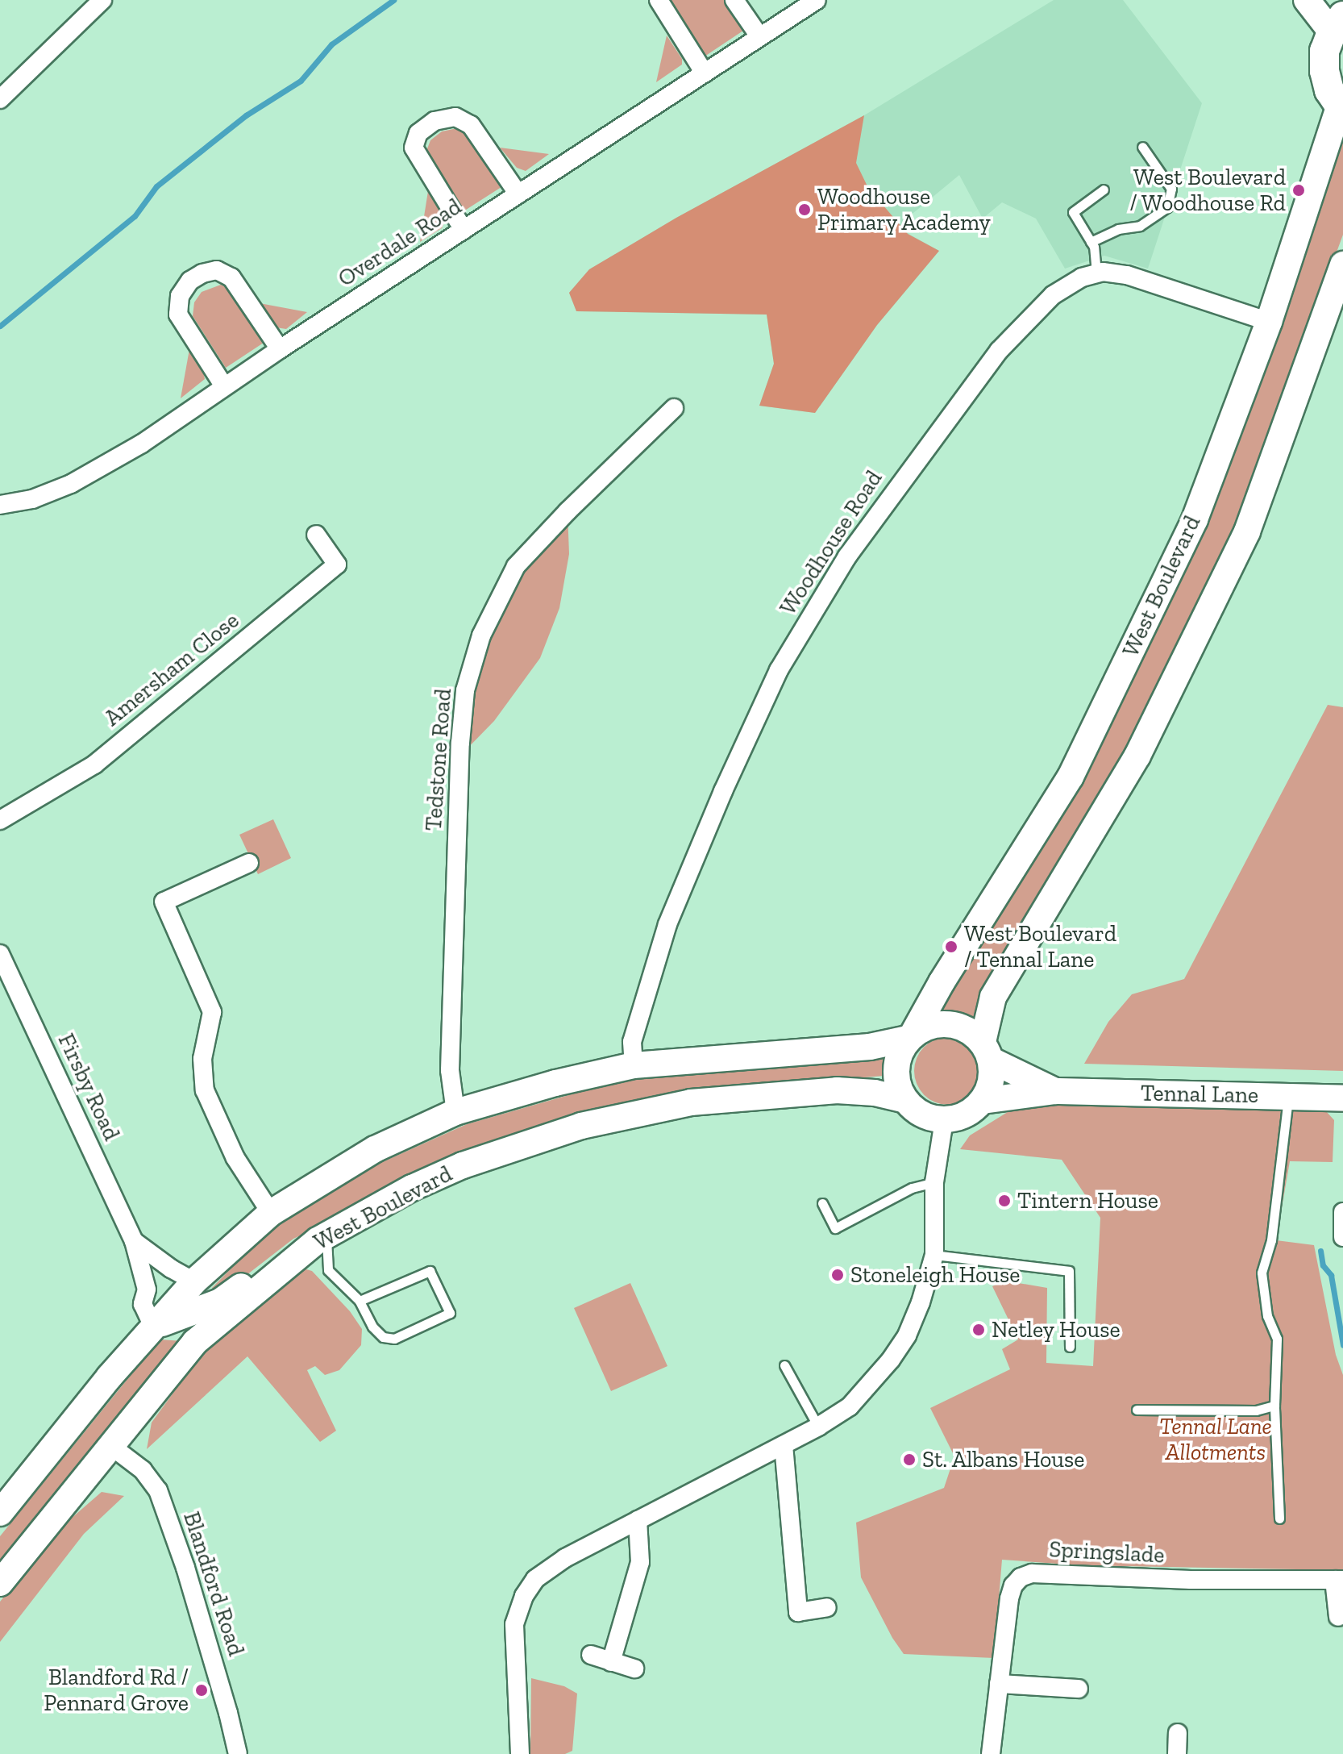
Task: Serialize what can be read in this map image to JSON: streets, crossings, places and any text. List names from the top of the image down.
{
  "streets": {
    "main road": ["West Boulevard", "Tennal Lane"],
    "street": [
      "Overdale Road",
      "Woodhouse Road",
      "Amersham Close",
      "Tedstone Road",
      "Firsby Road",
      "Springslade",
      "Blandford Road"
    ]
  },
  "crossings": [
    ["Woodhouse Road", "West Boulevard"],
    ["West Boulevard", "Tennal Lane"],
    ["West Boulevard", "Blandford Road"]
  ],
  "parks": ["Tennal Lane Allotments"],
  "places": [
    "West Boulevard / Woodhouse Rd",
    "Woodhouse Primary Academy",
    "West Boulevard / Tennal Lane",
    "Tintern House",
    "Stoneleigh House",
    "Netley House",
    "St. Albans House",
    "Blandford Rd / Pennard Grove"
  ]
}
